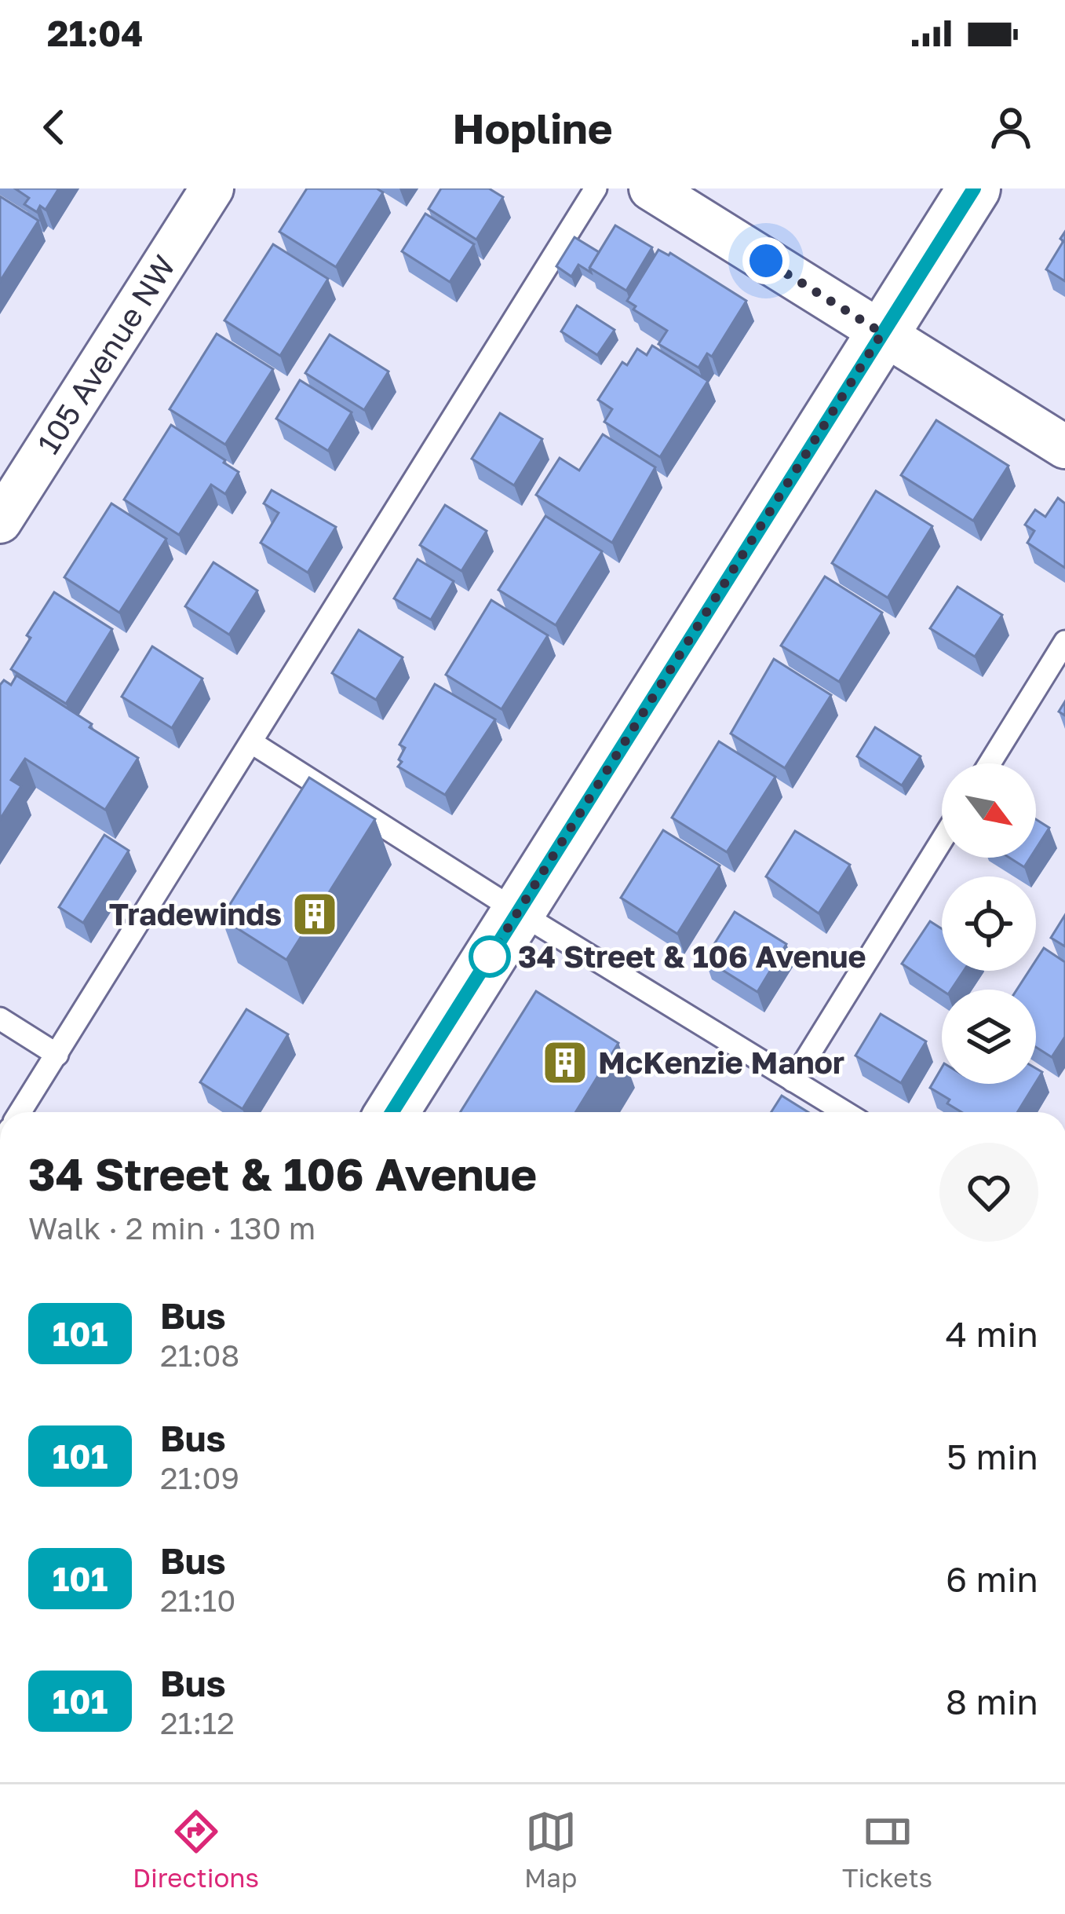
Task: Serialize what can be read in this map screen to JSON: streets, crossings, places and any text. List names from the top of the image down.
{
  "streets": {
    "street": ["105 Avenue NW"]
  },
  "places": {
    "building": ["Tradewinds", "McKenzie Manor"],
    "other": ["34 Street & 106 Avenue"]
  },
  "lines": ["bus line 101"],
  "north": "bottom right",
  "page": {
    "status": "21:04",
    "header": "Hopline",
    "heading": ["34 Street & 106 Avenue", "Walk · 2 min · 130 m"],
    "list": [
      {
        "mark": "101",
        "name": "Bus",
        "note": "21:08",
        "value": "4 min"
      },
      {
        "mark": "101",
        "name": "Bus",
        "note": "21:09",
        "value": "5 min"
      },
      {
        "mark": "101",
        "name": "Bus",
        "note": "21:10",
        "value": "6 min"
      },
      {
        "mark": "101",
        "name": "Bus",
        "note": "21:12",
        "value": "8 min"
      }
    ],
    "tabs": ["Directions", "Map", "Tickets"]
  }
}
